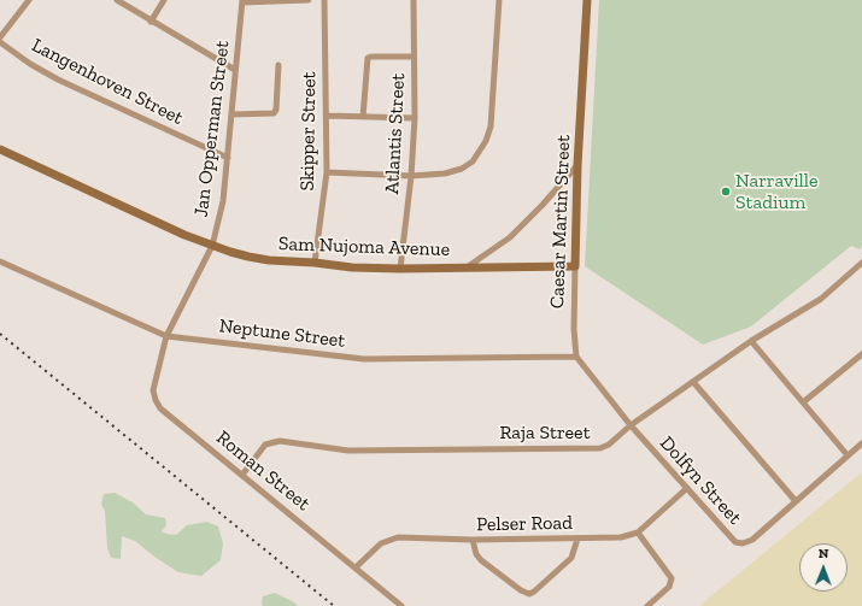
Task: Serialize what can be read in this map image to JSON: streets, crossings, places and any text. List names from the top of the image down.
{
  "streets": {
    "street": [
      "Langenhoven Street",
      "Jan Opperman Street",
      "Skipper Street",
      "Atlantis Street",
      "Caesar Martin Street",
      "Sam Nujoma Avenue",
      "Neptune Street",
      "Raja Street",
      "Roman Street",
      "Dolfyn Street",
      "Pelser Road"
    ]
  },
  "crossings": [
    ["Langenhoven Street", "Jan Opperman Street"],
    ["Jan Opperman Street", "Sam Nujoma Avenue"],
    ["Jan Opperman Street", "Neptune Street"],
    ["Jan Opperman Street", "Roman Street"],
    ["Skipper Street", "Sam Nujoma Avenue"],
    ["Atlantis Street", "Sam Nujoma Avenue"],
    ["Caesar Martin Street", "Sam Nujoma Avenue"],
    ["Caesar Martin Street", "Neptune Street"],
    ["Neptune Street", "Roman Street"],
    ["Raja Street", "Roman Street"],
    ["Raja Street", "Dolfyn Street"],
    ["Roman Street", "Pelser Road"]
  ],
  "places": ["Narraville Stadium"],
  "north": "top"
}
